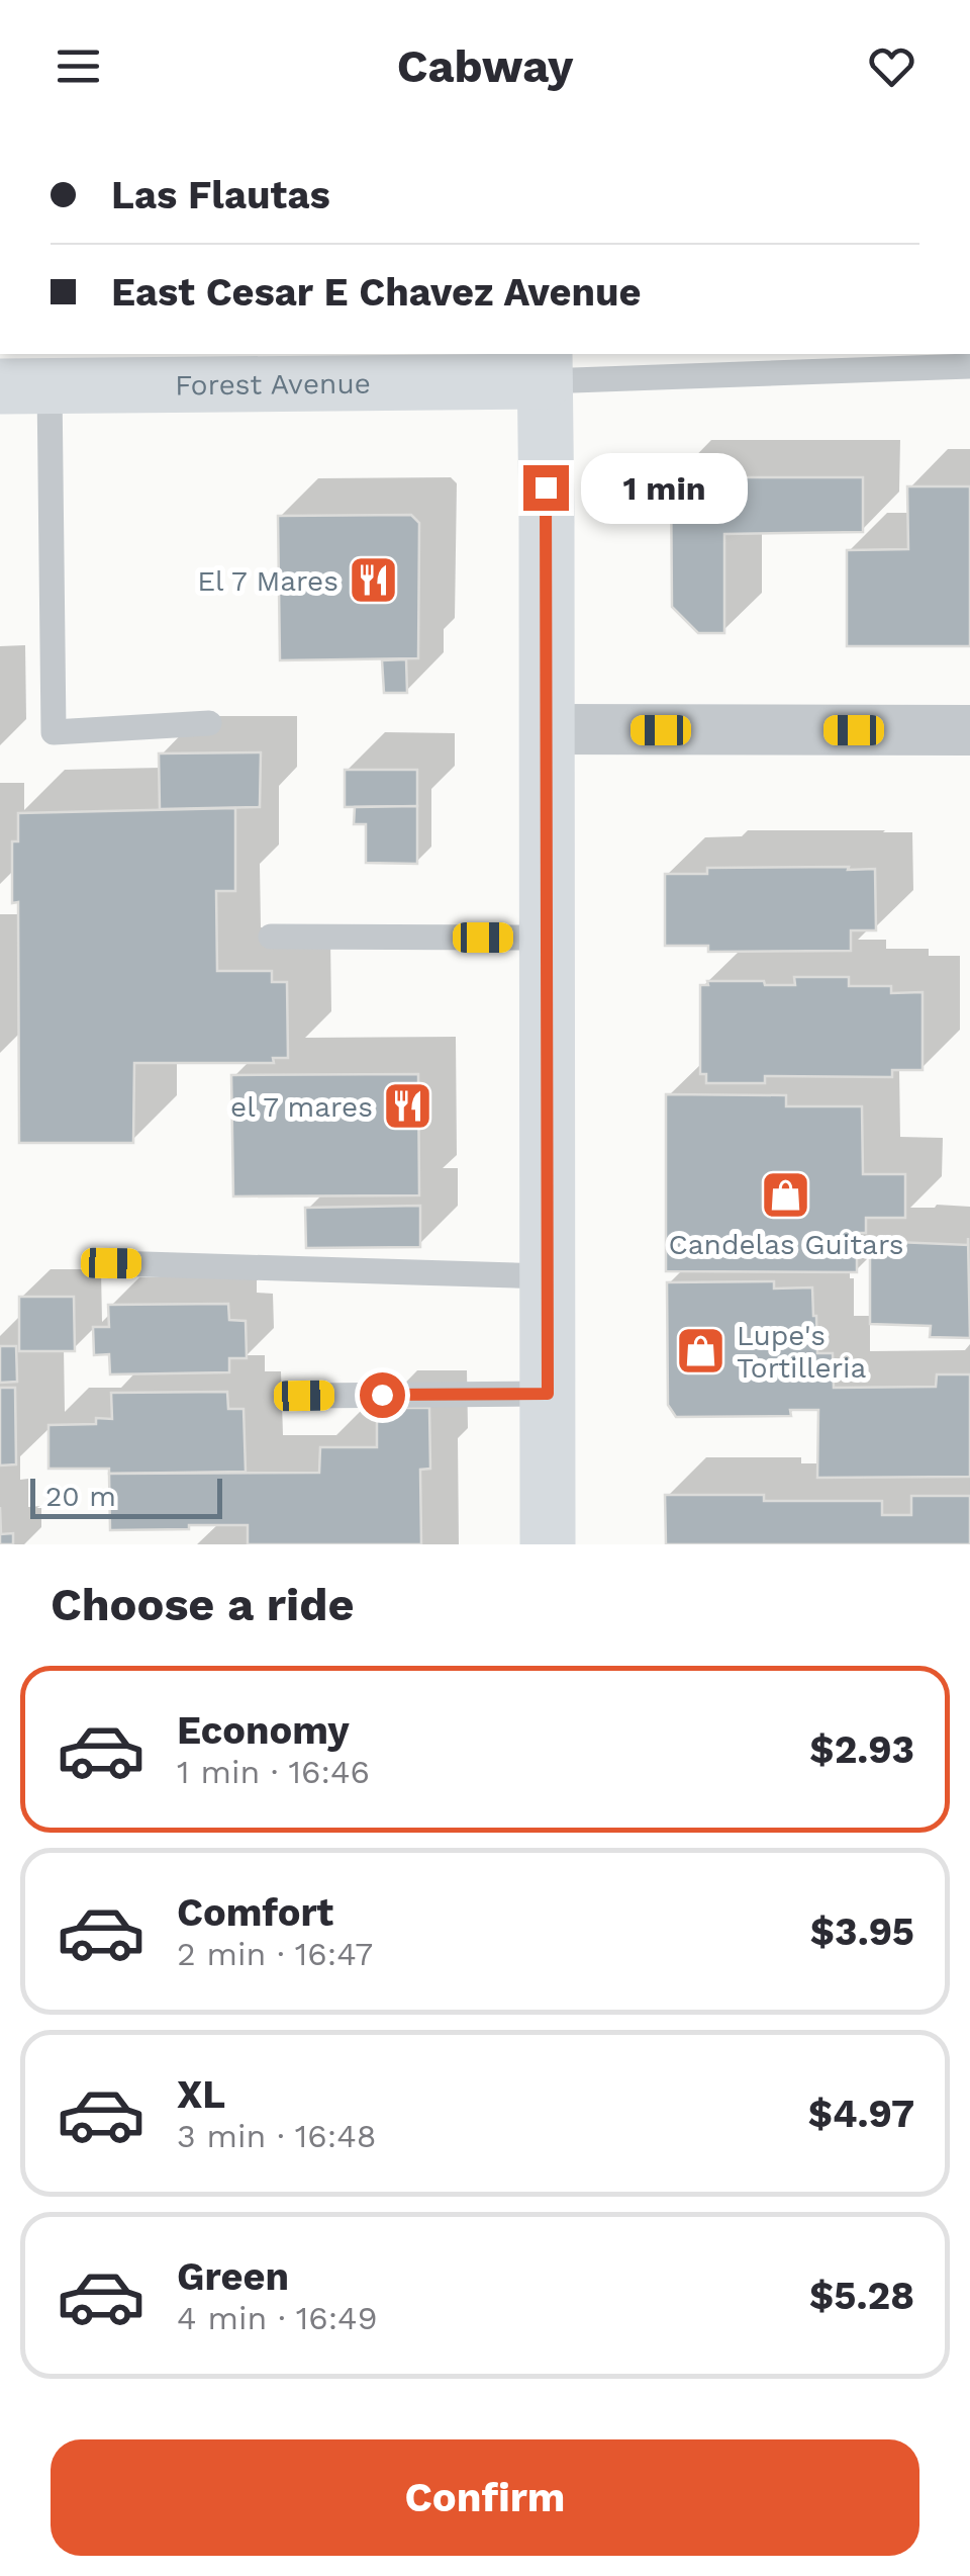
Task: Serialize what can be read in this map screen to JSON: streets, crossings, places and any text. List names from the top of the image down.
{
  "streets": {
    "main road": ["Forest Avenue"]
  },
  "places": {
    "restaurant": ["El 7 Mares", "el 7 mares"],
    "shop": ["Candelas Guitars", "Lupe's Tortilleria"]
  },
  "scale_bar": "20 m",
  "page": {
    "header": "Cabway",
    "banner": ["Las Flautas", "East Cesar E Chavez Avenue"],
    "bubble": "1 min",
    "scale": "20 m",
    "heading": "Choose a ride",
    "list": [
      {
        "name": "Economy",
        "note": "1 min · 16:46",
        "value": "$2.93"
      },
      {
        "name": "Comfort",
        "note": "2 min · 16:47",
        "value": "$3.95"
      },
      {
        "name": "XL",
        "note": "3 min · 16:48",
        "value": "$4.97"
      },
      {
        "name": "Green",
        "note": "4 min · 16:49",
        "value": "$5.28"
      }
    ],
    "buttons": "Confirm"
  }
}
